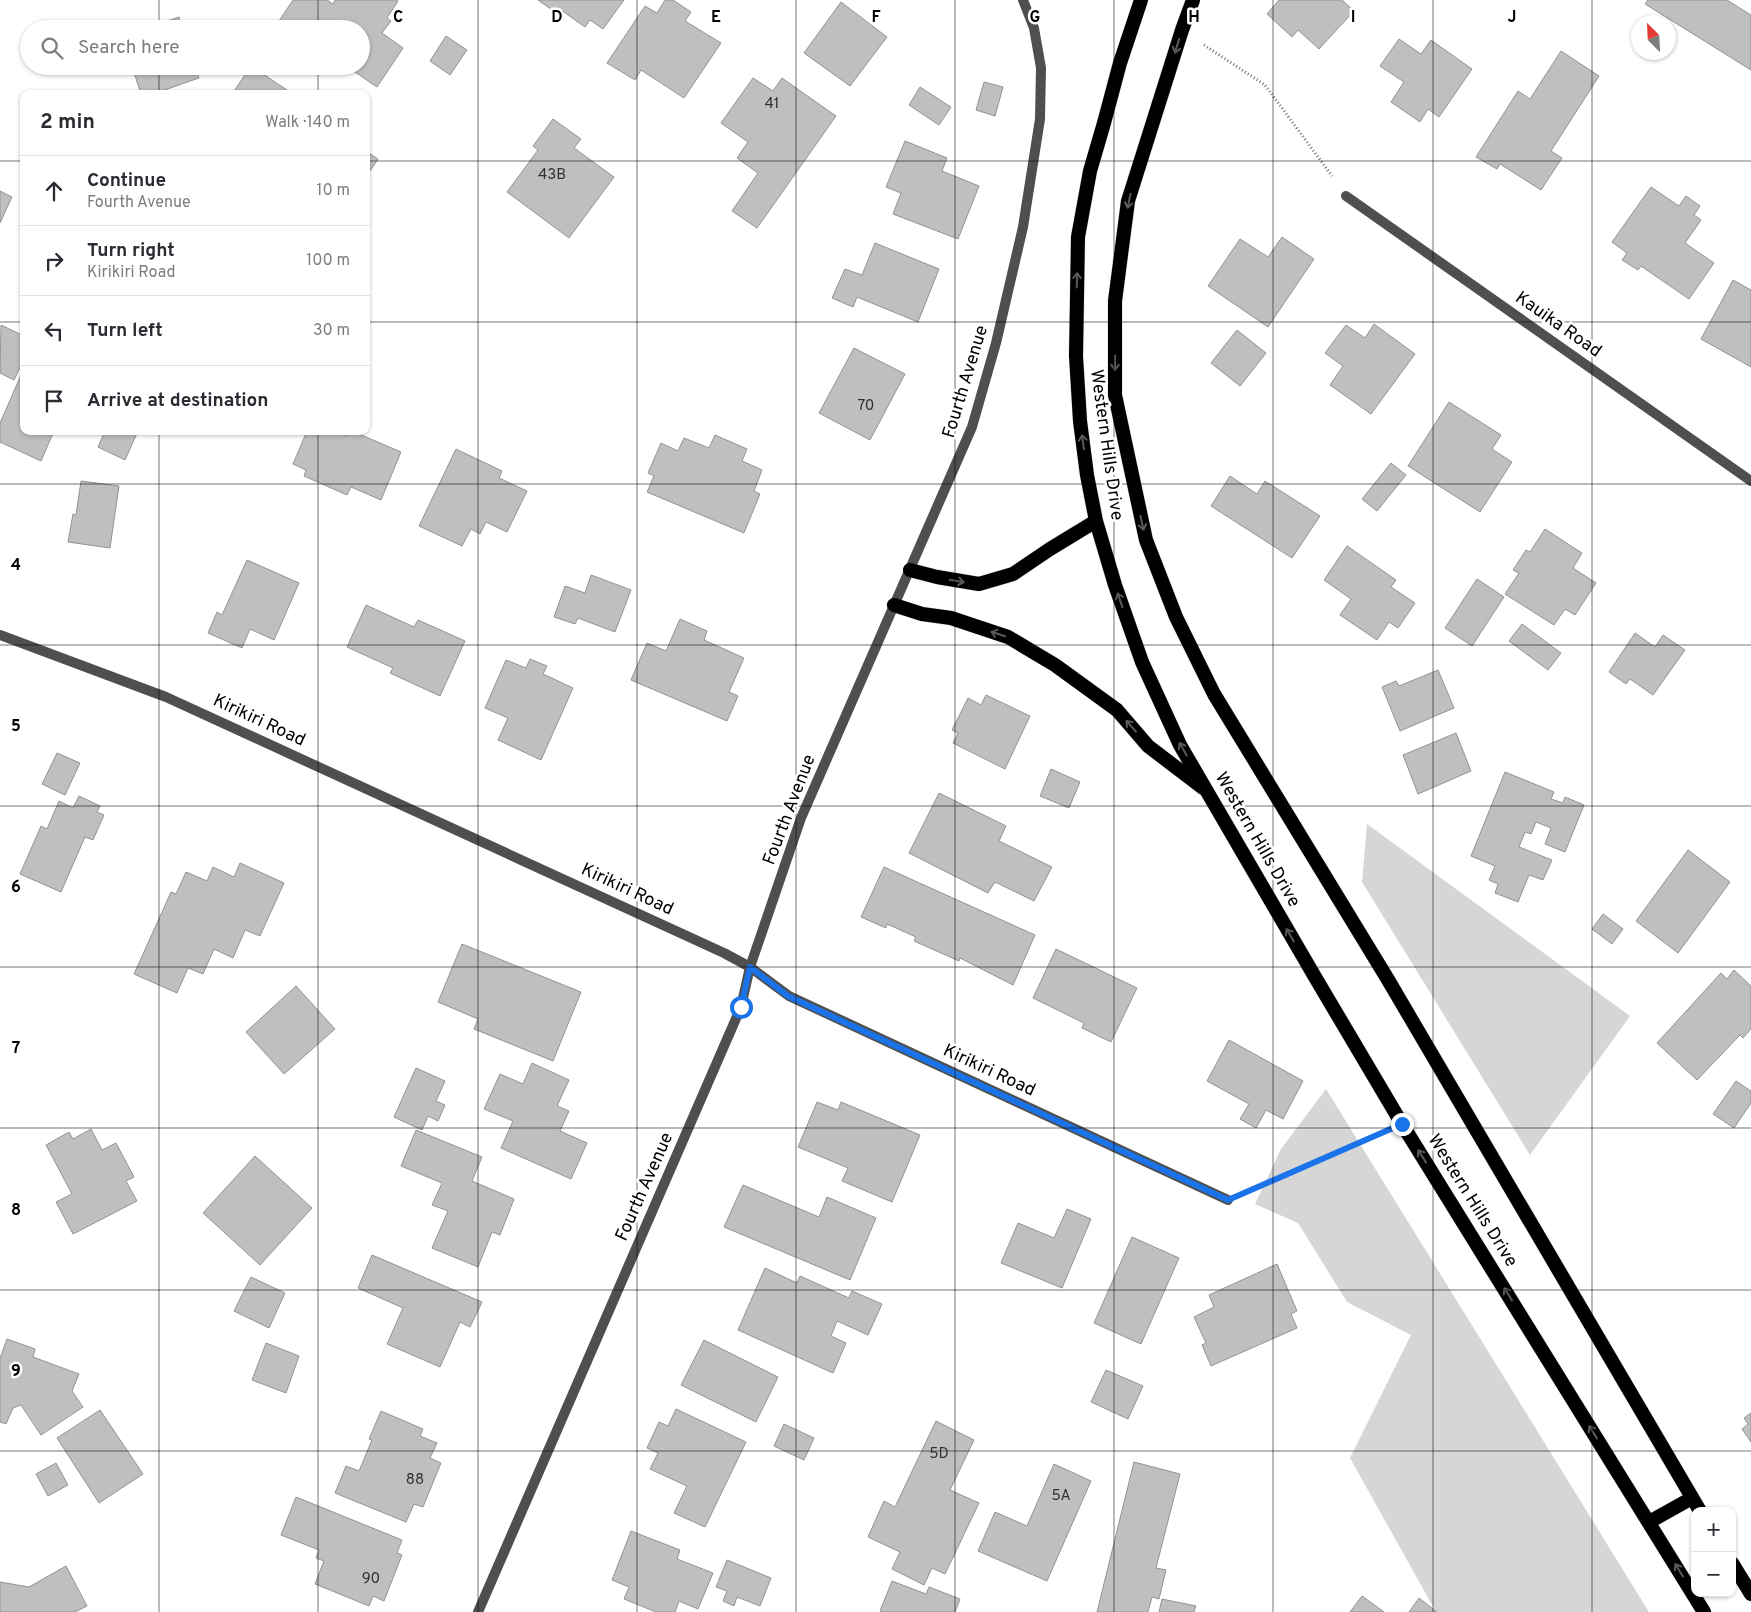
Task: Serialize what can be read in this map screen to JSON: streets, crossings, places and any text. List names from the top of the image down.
{
  "streets": {
    "highway": ["Western Hills Drive"],
    "street": ["Kauika Road", "Fourth Avenue", "Kirikiri Road"]
  },
  "crossings": [
    ["Fourth Avenue", "Kirikiri Road"]
  ],
  "house_numbers": [
    "41",
    "43B",
    "70",
    "5D",
    "88",
    "5A",
    "90"
  ],
  "north": "top left",
  "page": {
    "search": "Search here",
    "heading": ["2 min", "Walk · 140 m"],
    "list": [
      ["Continue", "Fourth Avenue", "10 m"],
      ["Turn right", "Kirikiri Road", "100 m"],
      ["Turn left", "30 m"],
      "Arrive at destination"
    ],
    "map_buttons": ["+", "−"]
  },
  "grid": {
    "columns": [
      "C",
      "D",
      "E",
      "F",
      "G",
      "H",
      "I",
      "J"
    ],
    "rows": [
      "4",
      "5",
      "6",
      "7",
      "8",
      "9"
    ]
  }
}
